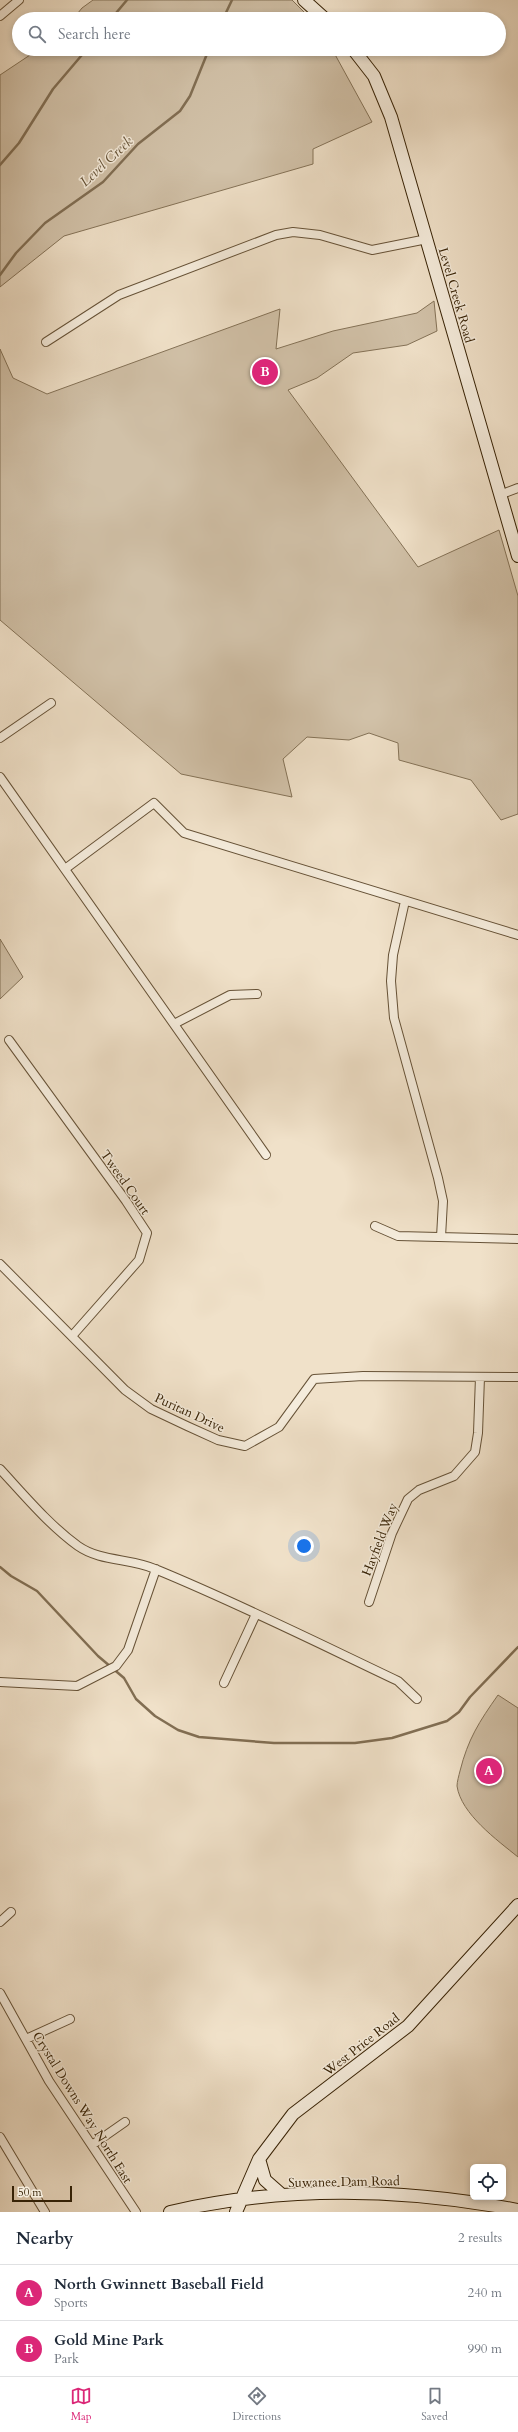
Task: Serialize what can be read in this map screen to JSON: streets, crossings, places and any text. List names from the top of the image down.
{
  "streets": {
    "street": [
      "Level Creek Road",
      "Tweed Court",
      "Puritan Drive",
      "Hayfield Way",
      "West Price Road",
      "Crystal Downs Way North East",
      "Suwanee Dam Road"
    ]
  },
  "crossings": [
    ["Tweed Court", "Puritan Drive"],
    ["Puritan Drive", "Hayfield Way"],
    ["West Price Road", "Suwanee Dam Road"]
  ],
  "water": ["Level Creek"],
  "scale_bar": "50 m",
  "page": {
    "search": "Search here",
    "pins": ["B", "A"],
    "scale": "50 m",
    "heading": ["Nearby", "2 results"],
    "list": [
      {
        "mark": "A",
        "name": "North Gwinnett Baseball Field",
        "note": "Sports",
        "value": "240 m"
      },
      {
        "mark": "B",
        "name": "Gold Mine Park",
        "note": "Park",
        "value": "990 m"
      }
    ],
    "nav": ["Map", "Directions", "Saved"]
  }
}
